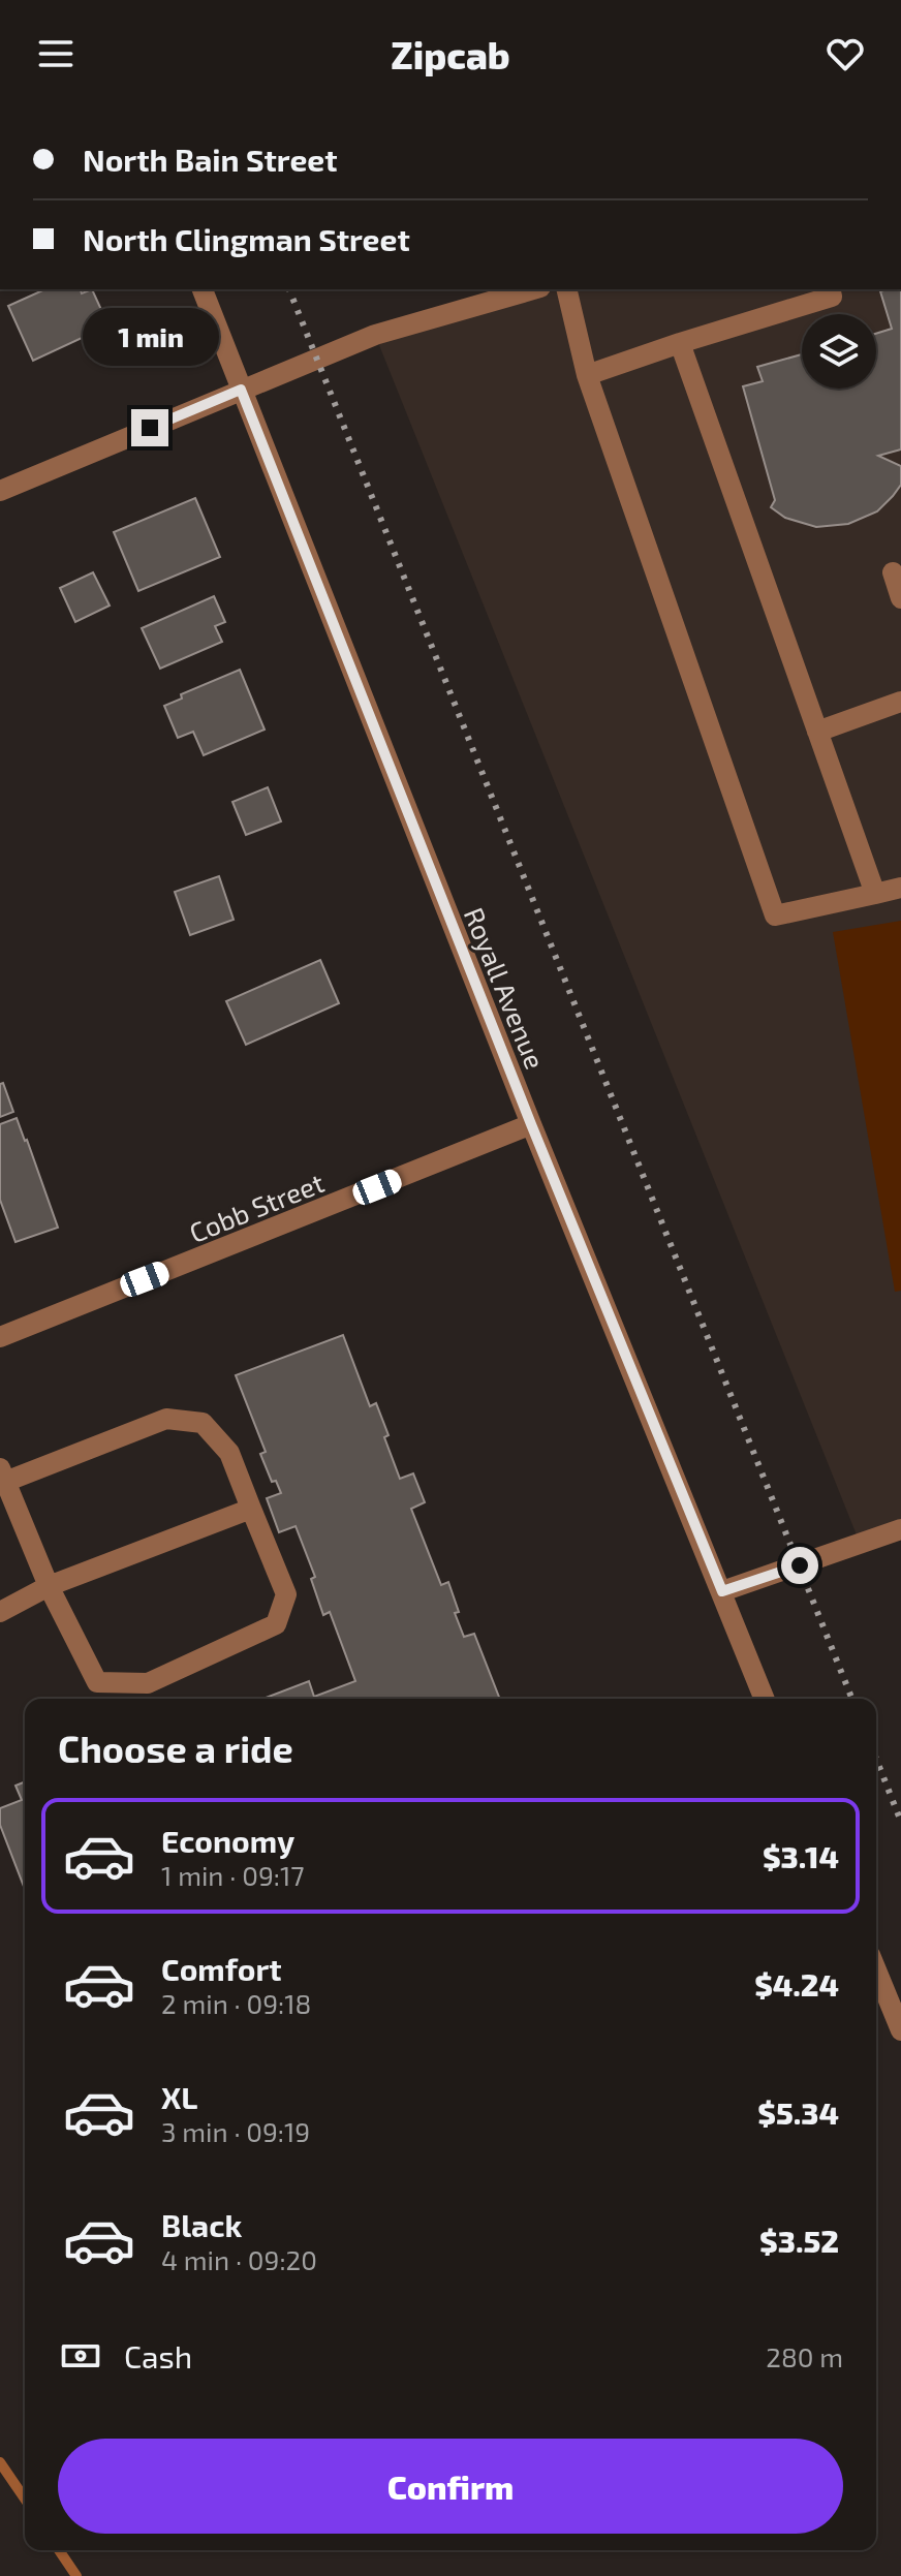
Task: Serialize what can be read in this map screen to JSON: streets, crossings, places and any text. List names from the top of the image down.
{
  "streets": {
    "street": ["Royall Avenue", "Cobb Street"]
  },
  "crossings": [
    ["Royall Avenue", "Cobb Street"]
  ],
  "page": {
    "header": "Zipcab",
    "banner": ["North Bain Street", "North Clingman Street"],
    "bubble": "1 min",
    "heading": "Choose a ride",
    "list": [
      {
        "name": "Economy",
        "note": "1 min · 09:17",
        "value": "$3.14"
      },
      {
        "name": "Comfort",
        "note": "2 min · 09:18",
        "value": "$4.24"
      },
      {
        "name": "XL",
        "note": "3 min · 09:19",
        "value": "$5.34"
      },
      {
        "name": "Black",
        "note": "4 min · 09:20",
        "value": "$3.52"
      }
    ],
    "pay": ["Cash", "280 m"],
    "buttons": "Confirm"
  }
}
